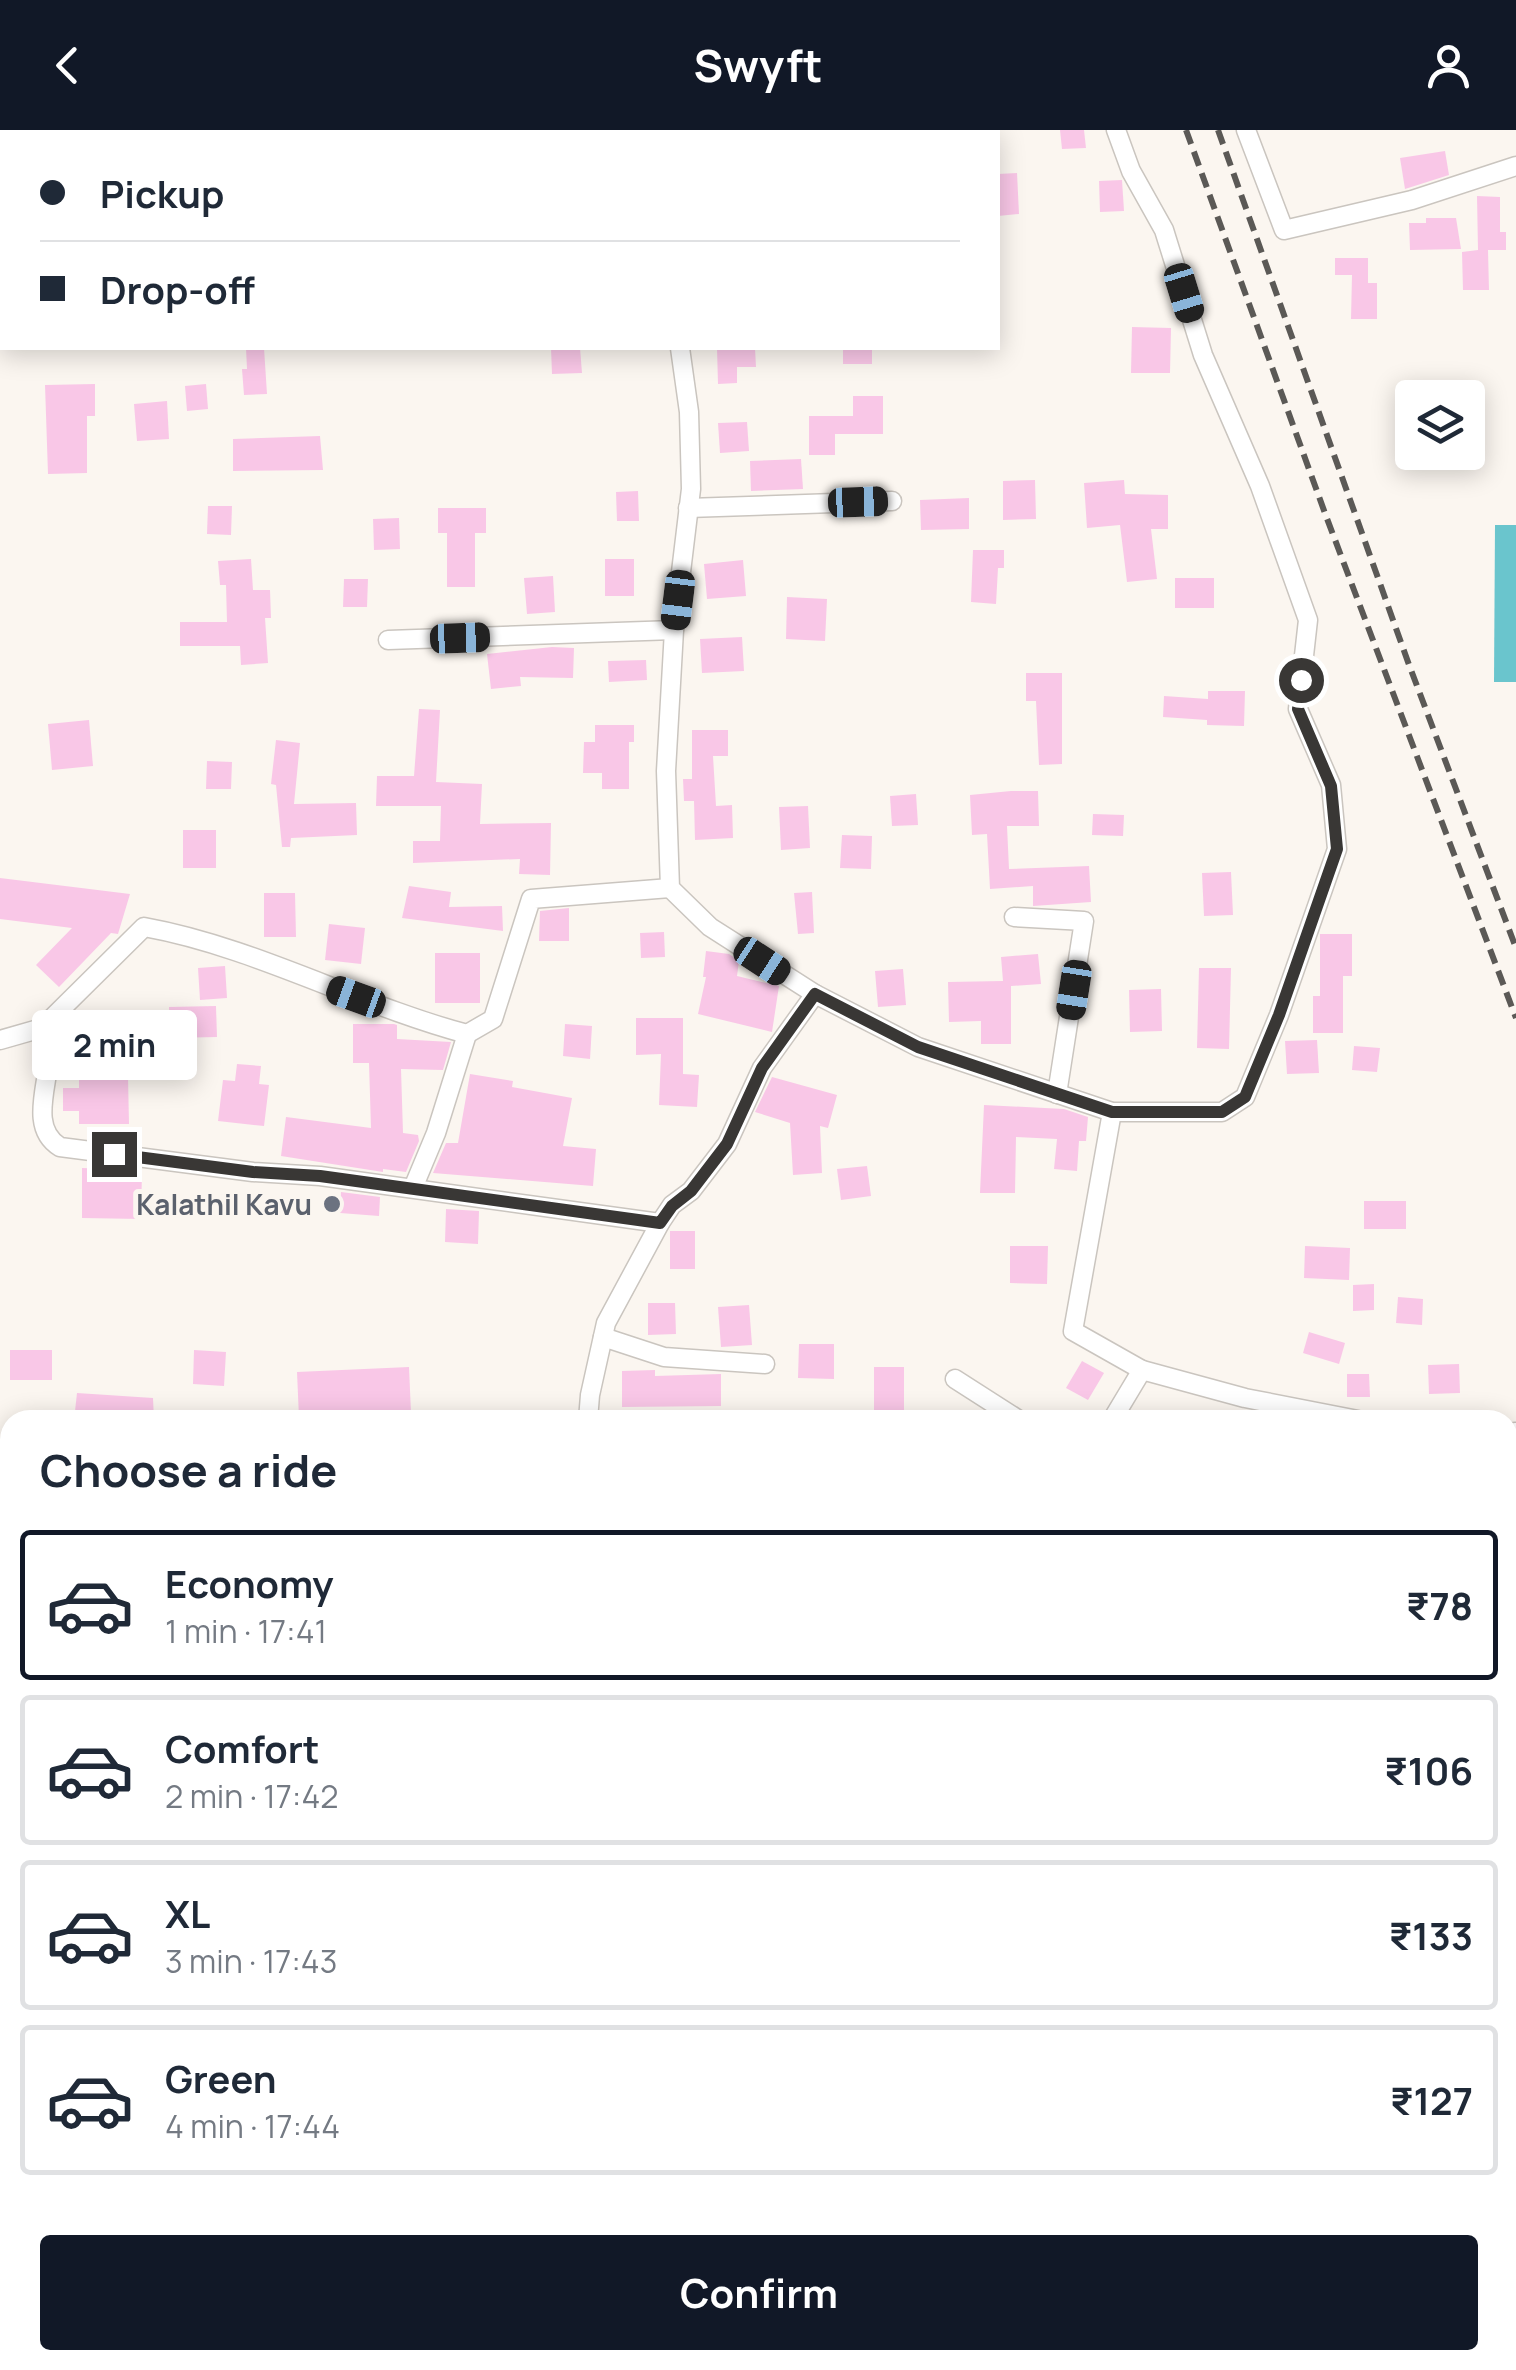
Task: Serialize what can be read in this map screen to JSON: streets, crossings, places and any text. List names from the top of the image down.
{
  "places": ["Kalathil Kavu"],
  "page": {
    "header": "Swyft",
    "banner": ["Pickup", "Drop-off"],
    "bubble": "2 min",
    "heading": "Choose a ride",
    "list": [
      {
        "name": "Economy",
        "note": "1 min · 17:41",
        "value": "₹78"
      },
      {
        "name": "Comfort",
        "note": "2 min · 17:42",
        "value": "₹106"
      },
      {
        "name": "XL",
        "note": "3 min · 17:43",
        "value": "₹133"
      },
      {
        "name": "Green",
        "note": "4 min · 17:44",
        "value": "₹127"
      }
    ],
    "buttons": "Confirm"
  }
}
